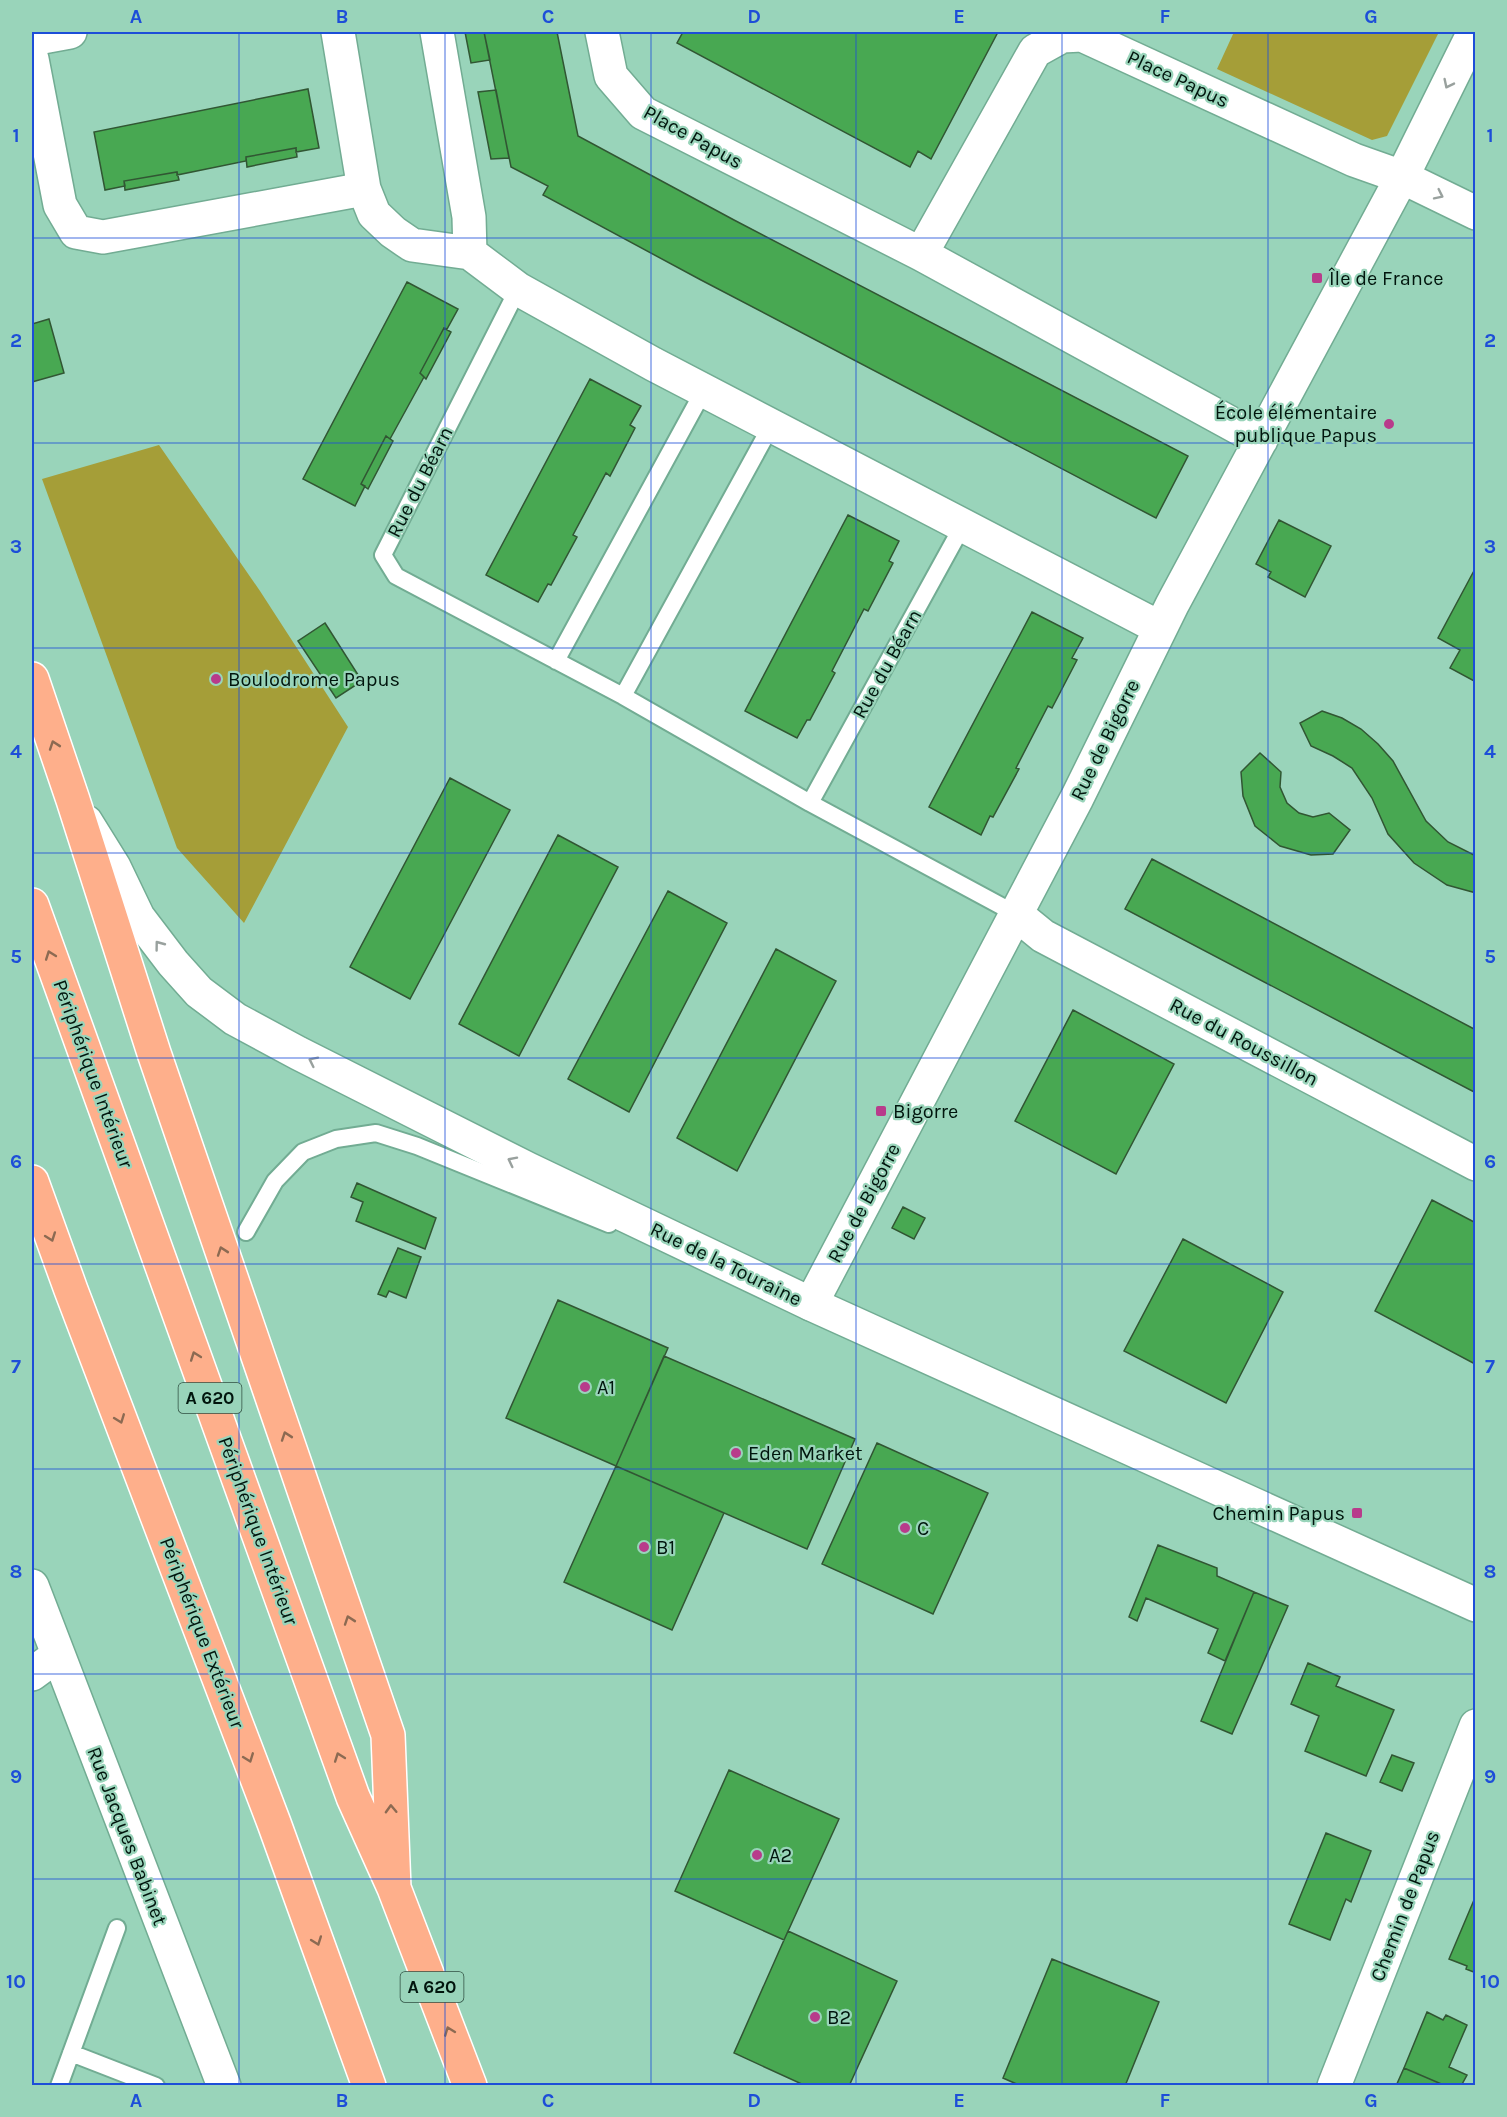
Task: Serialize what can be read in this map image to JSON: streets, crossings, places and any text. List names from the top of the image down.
{
  "streets": {
    "highway": ["Périphérique Intérieur", "A 620", "Périphérique Extérieur"],
    "street": [
      "Place Papus",
      "Rue de Bigorre",
      "Rue du Roussillon",
      "Rue de la Touraine",
      "Rue Jacques Babinet",
      "Chemin de Papus"
    ],
    "lane": ["Rue du Béarn"]
  },
  "crossings": [
    ["Place Papus", "Rue de Bigorre"],
    ["Rue du Béarn", "Rue de Bigorre"],
    ["Rue du Béarn", "Rue du Roussillon"],
    ["Rue de Bigorre", "Rue du Roussillon"],
    ["Rue de Bigorre", "Rue de la Touraine"]
  ],
  "one_way": ["Rue de la Touraine"],
  "places": {
    "transit": ["Île de France", "Bigorre", "Chemin Papus"],
    "other": [
      "École élémentaire publique Papus",
      "Boulodrome Papus",
      "A1",
      "Eden Market",
      "C",
      "B1",
      "A2",
      "B2"
    ]
  },
  "grid": {
    "columns": [
      "A",
      "B",
      "C",
      "D",
      "E",
      "F",
      "G"
    ],
    "rows": [
      "1",
      "2",
      "3",
      "4",
      "5",
      "6",
      "7",
      "8",
      "9",
      "10"
    ]
  }
}
